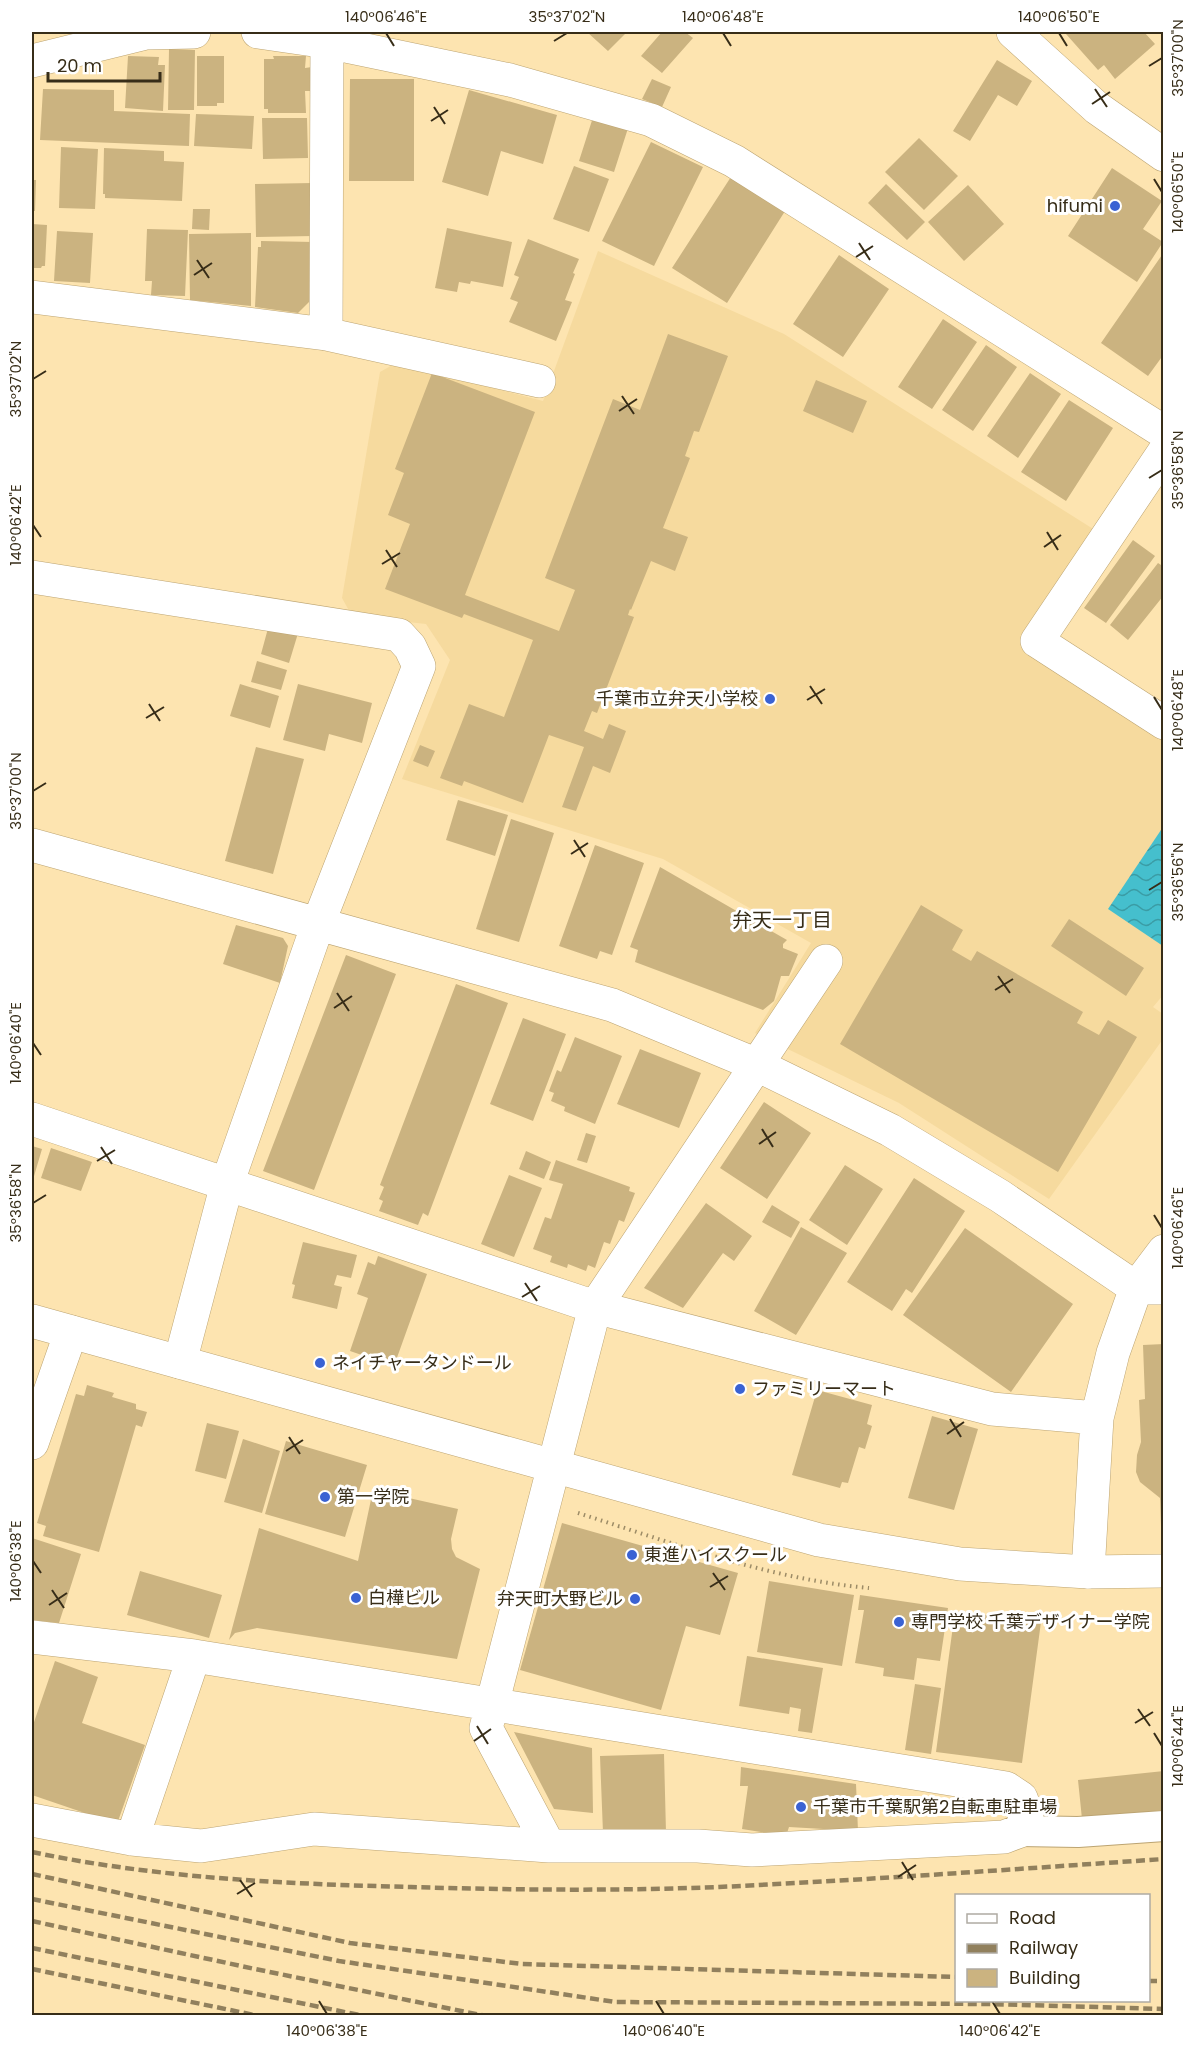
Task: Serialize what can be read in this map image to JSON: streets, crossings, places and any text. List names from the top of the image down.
{
  "districts": ["弁天一丁目"],
  "places": [
    "hifumi",
    "千葉市立弁天小学校",
    "ネイチャータンドール",
    "ファミリーマート",
    "第一学院",
    "東進ハイスクール",
    "白樺ビル",
    "弁天町大野ビル",
    "専門学校 千葉デザイナー学院",
    "千葉市千葉駅第2自転車駐車場"
  ],
  "legend": ["Road", "Railway", "Building"],
  "scale_bar": "20 m",
  "coordinates": [
    "140°06'46\"E",
    "35°37'02\"N",
    "140°06'48\"E",
    "140°06'50\"E",
    "35°37'00\"N",
    "35°36'58\"N",
    "140°06'42\"E",
    "35°36'56\"N",
    "140°06'40\"E",
    "140°06'38\"E",
    "140°06'44\"E"
  ]
}
